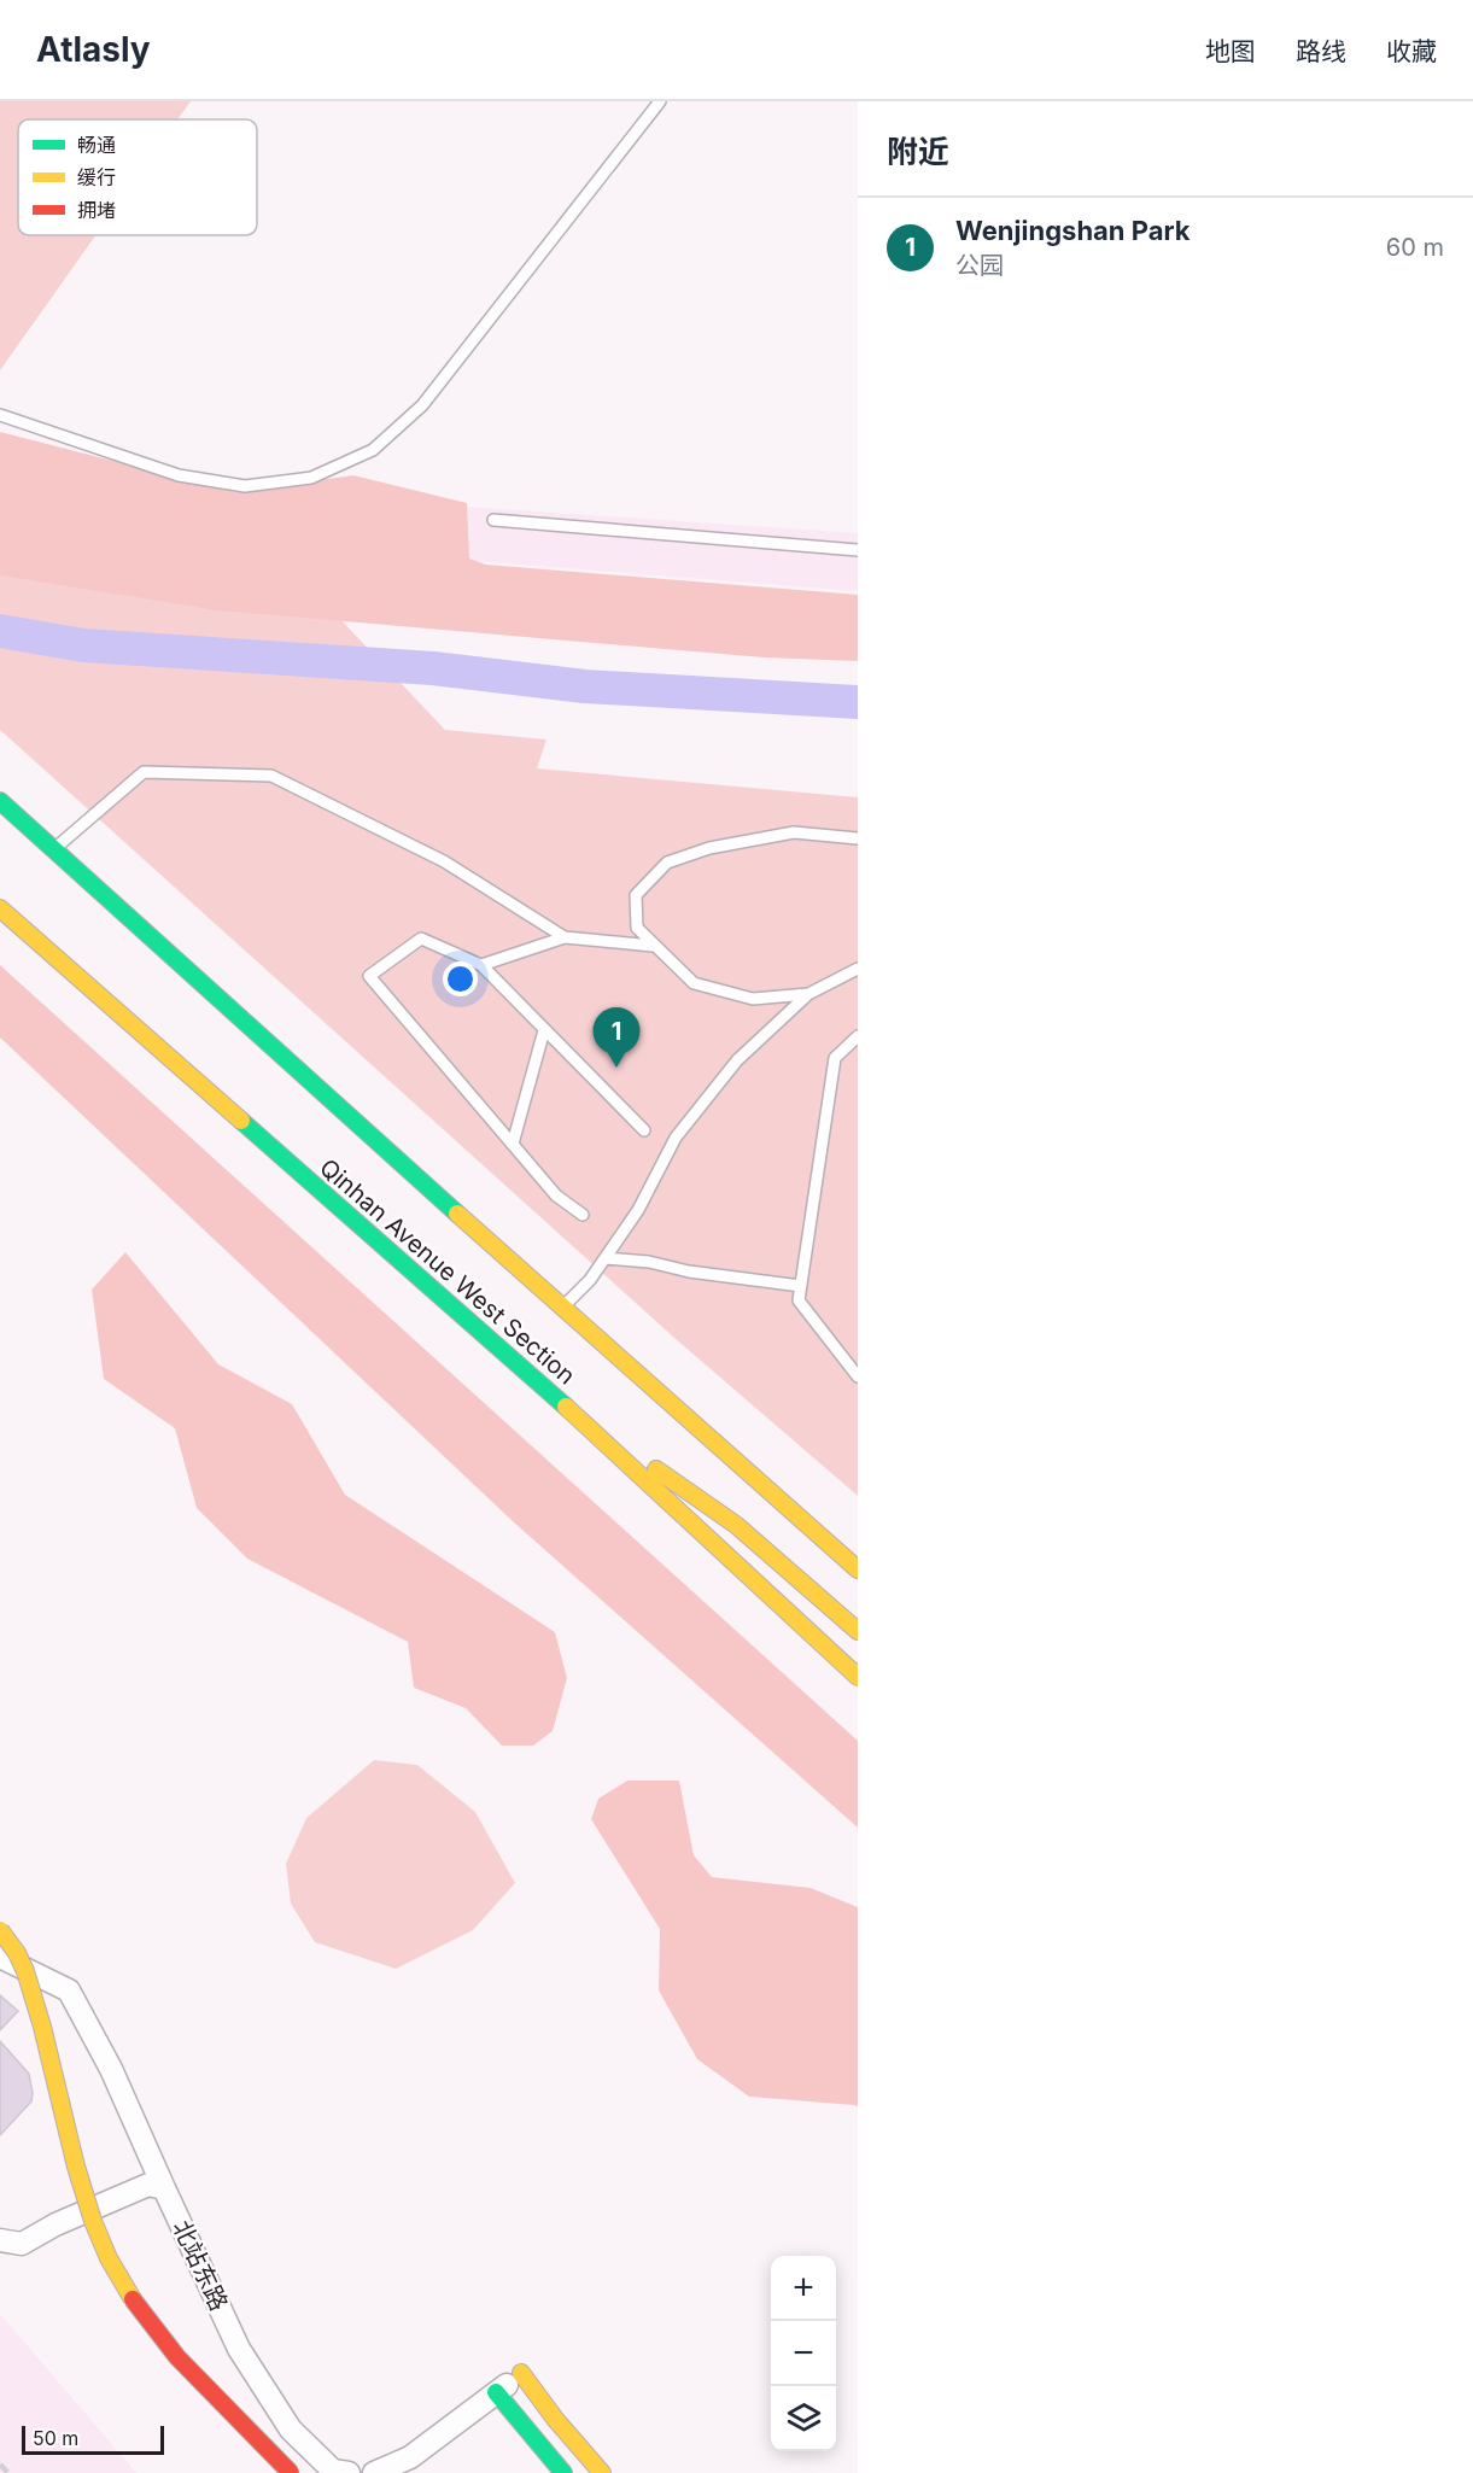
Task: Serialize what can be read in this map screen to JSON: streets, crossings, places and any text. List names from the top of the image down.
{
  "streets": {
    "main road": ["Qinhan Avenue West Section"],
    "street": ["北站东路"]
  },
  "legend": ["畅通", "缓行", "拥堵"],
  "scale_bar": "50 m",
  "page": {
    "header": "Atlasly",
    "nav": ["地图", "路线", "收藏"],
    "heading": "附近",
    "list": [
      {
        "mark": "1",
        "name": "Wenjingshan Park",
        "note": "公园",
        "value": "60 m"
      }
    ],
    "pins": "1",
    "map_buttons": ["+", "−"],
    "scale": "50 m"
  }
}
